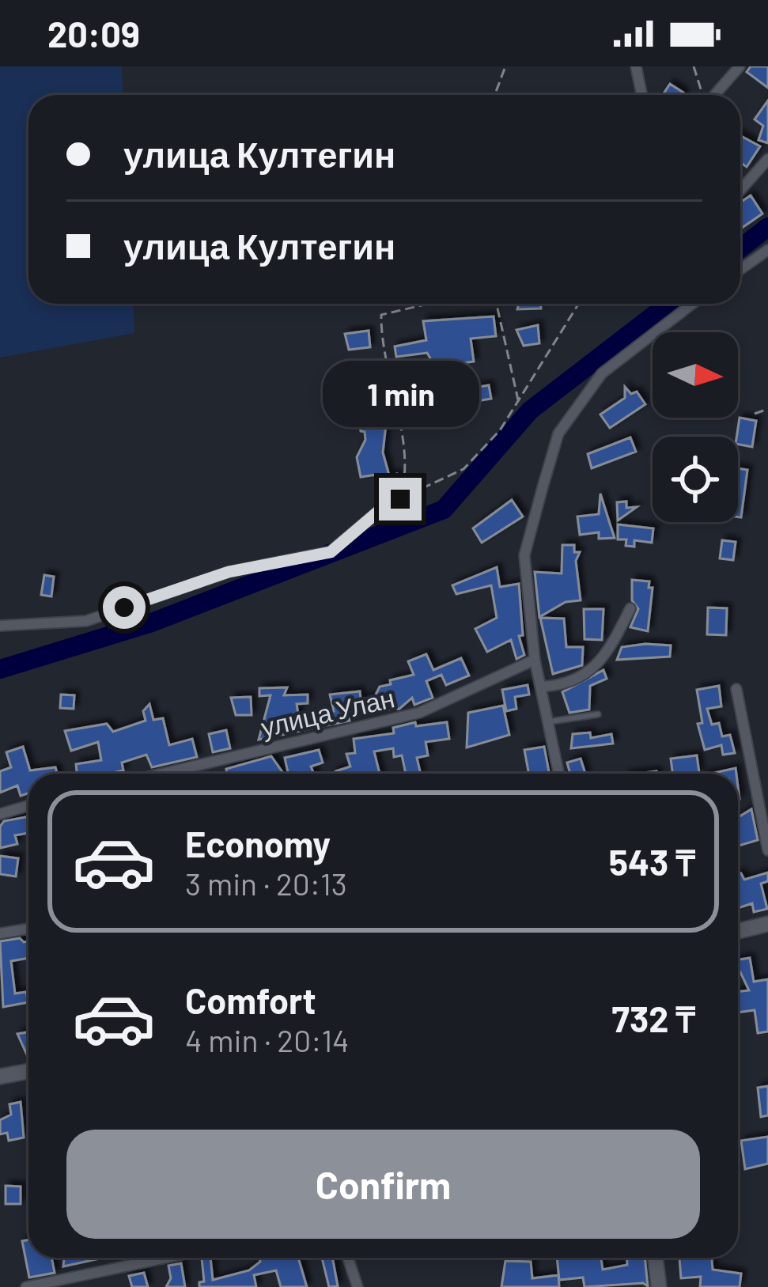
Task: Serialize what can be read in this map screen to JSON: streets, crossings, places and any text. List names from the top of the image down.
{
  "streets": {
    "street": ["улица Улан"]
  },
  "north": "right",
  "page": {
    "status": "20:09",
    "banner": ["улица Култегин", "улица Култегин"],
    "bubble": "1 min",
    "list": [
      {
        "name": "Economy",
        "note": "3 min · 20:13",
        "value": "543 ₸"
      },
      {
        "name": "Comfort",
        "note": "4 min · 20:14",
        "value": "732 ₸"
      }
    ],
    "buttons": "Confirm"
  }
}
